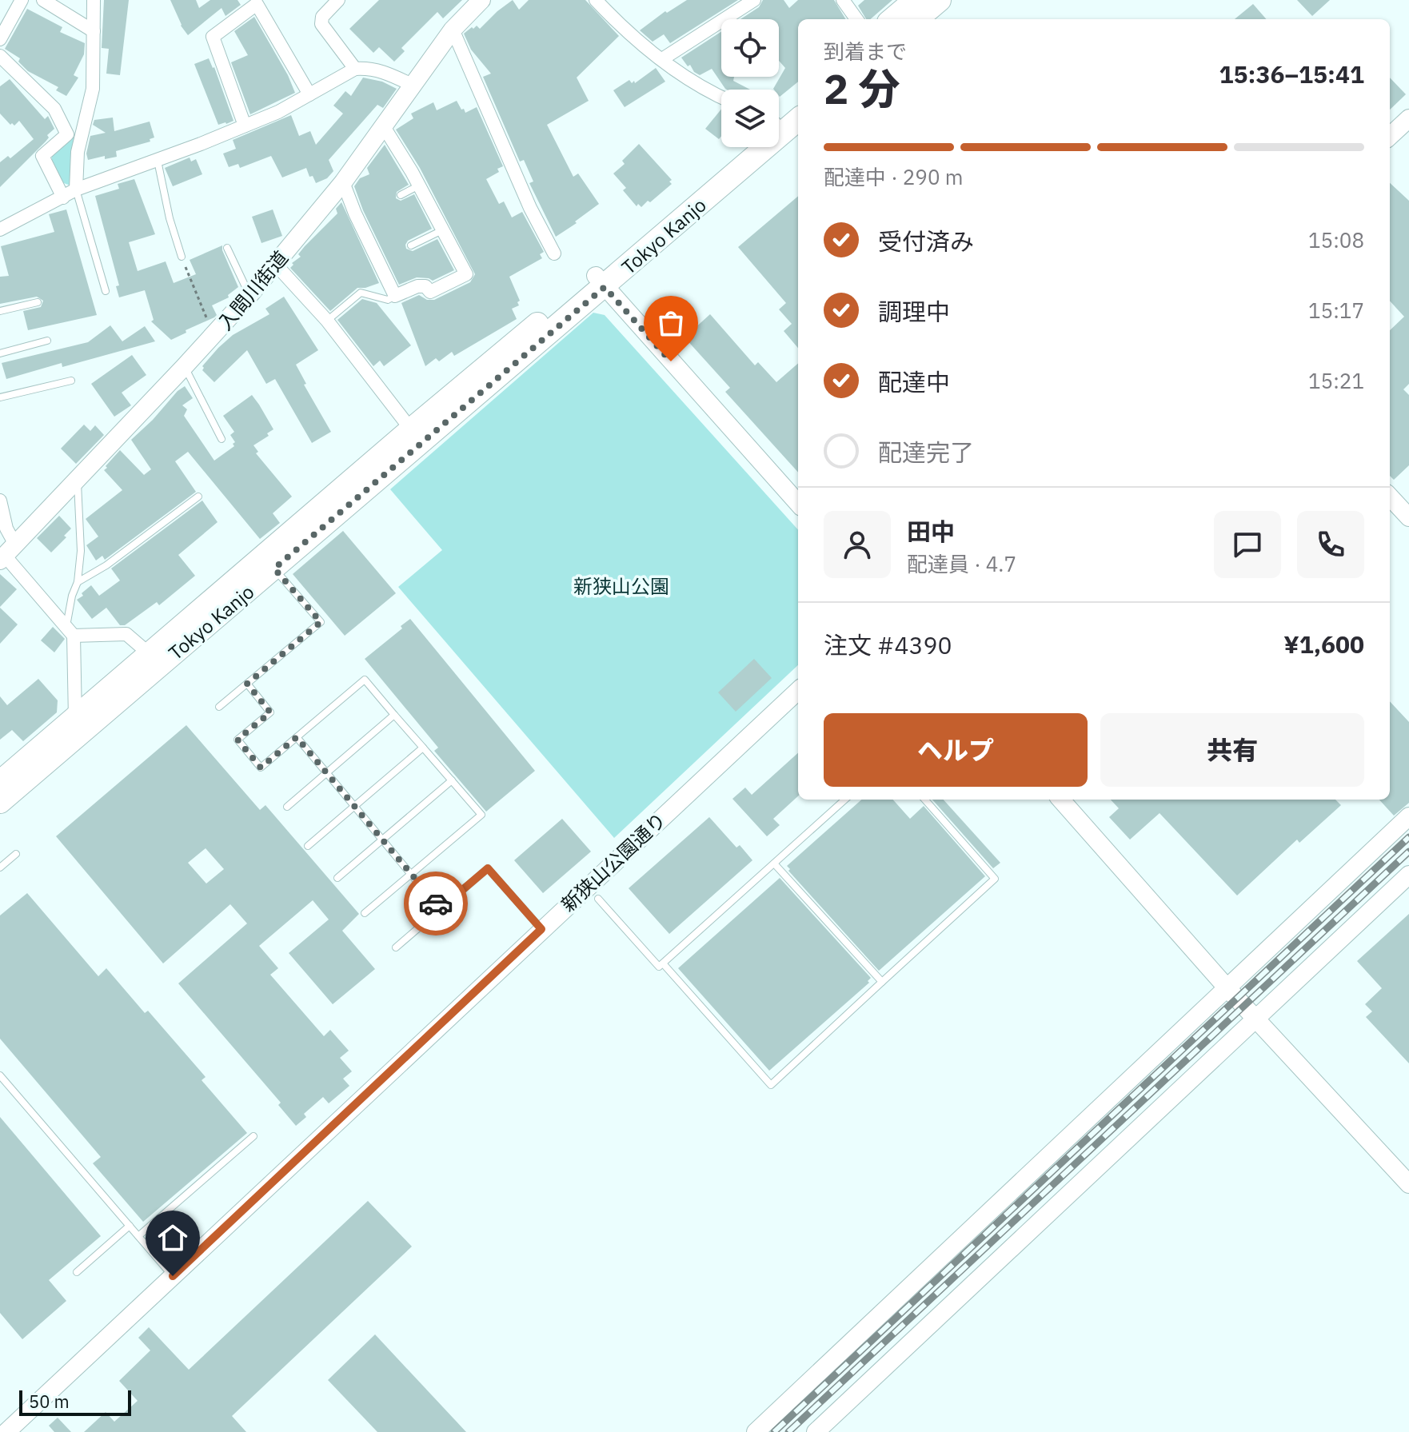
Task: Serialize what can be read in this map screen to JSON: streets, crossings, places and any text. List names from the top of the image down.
{
  "streets": {
    "highway": ["Tokyo Kanjo"],
    "street": ["入間川街道", "新狭山公園通り"]
  },
  "parks": ["新狭山公園"],
  "scale_bar": "50 m",
  "page": {
    "heading": ["2 分", "到着まで", "15:36–15:41"],
    "panel": [
      "田中",
      "配達員 · 4.7",
      "注文 #4390",
      "¥1,600"
    ],
    "bar": "配達中 · 290 m",
    "list": [
      ["受付済み", "15:08"],
      ["調理中", "15:17"],
      ["配達中", "15:21"],
      "配達完了"
    ],
    "buttons": ["ヘルプ", "共有"],
    "scale": "50 m"
  }
}
